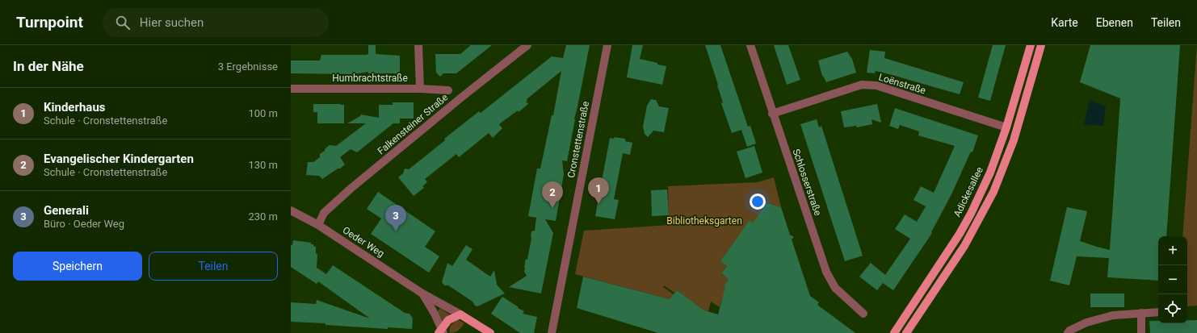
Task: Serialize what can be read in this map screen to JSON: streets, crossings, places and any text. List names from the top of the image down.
{
  "streets": {
    "main road": ["Adickesallee"],
    "street": [
      "Humbrachtstraße",
      "Loënstraße",
      "Falkensteiner Straße",
      "Cronstettenstraße",
      "Schlosserstraße",
      "Oeder Weg"
    ]
  },
  "crossings": [
    ["Loënstraße", "Schlosserstraße"],
    ["Loënstraße", "Adickesallee"],
    ["Falkensteiner Straße", "Oeder Weg"]
  ],
  "parks": ["Bibliotheksgarten"],
  "page": {
    "header": "Turnpoint",
    "search": "Hier suchen",
    "nav": ["Karte", "Ebenen", "Teilen"],
    "heading": ["In der Nähe", "3 Ergebnisse"],
    "list": [
      {
        "mark": "1",
        "name": "Kinderhaus",
        "note": "Schule · Cronstettenstraße",
        "value": "100 m"
      },
      {
        "mark": "2",
        "name": "Evangelischer Kindergarten",
        "note": "Schule · Cronstettenstraße",
        "value": "130 m"
      },
      {
        "mark": "3",
        "name": "Generali",
        "note": "Büro · Oeder Weg",
        "value": "230 m"
      }
    ],
    "pins": ["1", "2", "3"],
    "map_buttons": ["+", "−"],
    "buttons": ["Speichern", "Teilen"]
  }
}
